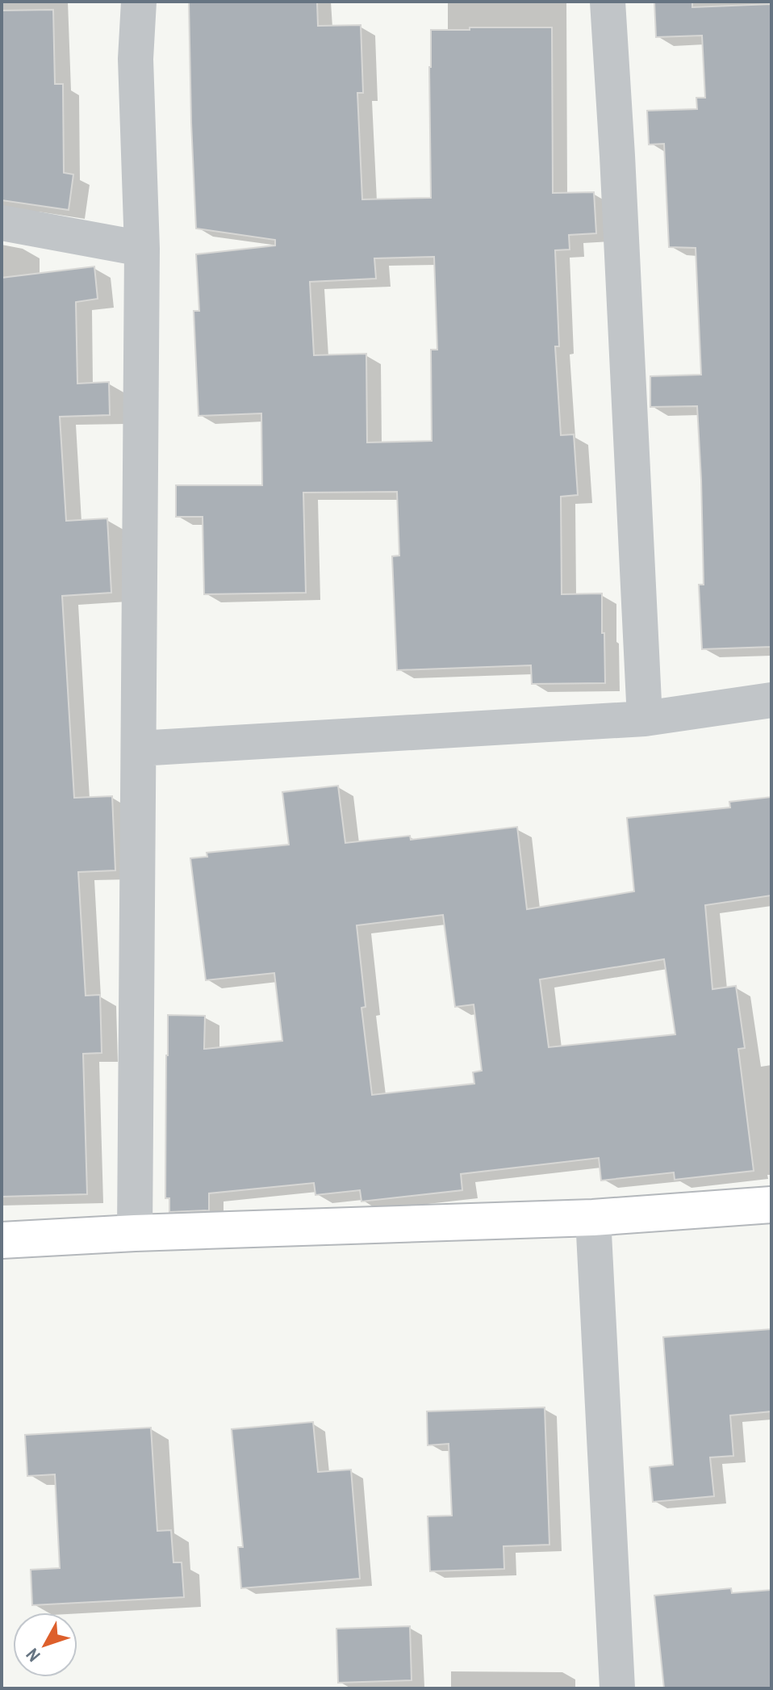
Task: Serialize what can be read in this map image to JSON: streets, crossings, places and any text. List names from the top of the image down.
{
  "north": "bottom left"
}
